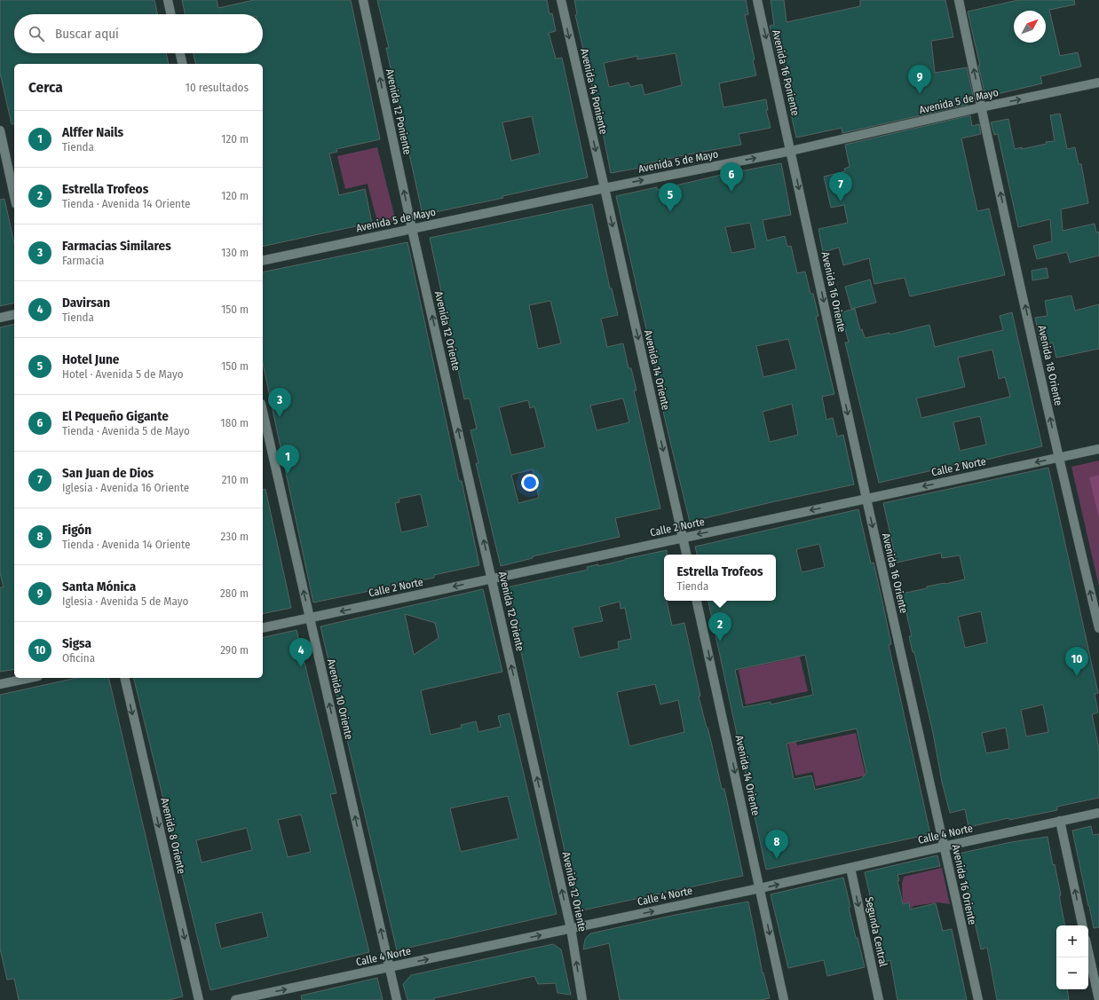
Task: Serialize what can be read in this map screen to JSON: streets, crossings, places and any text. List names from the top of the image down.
{
  "streets": {
    "street": [
      "Avenida 16 Poniente",
      "Avenida 14 Poniente",
      "Avenida 5 de Mayo",
      "Avenida 12 Poniente",
      "Avenida 16 Oriente",
      "Avenida 12 Oriente",
      "Avenida 18 Oriente",
      "Avenida 14 Oriente",
      "Calle 2 Norte",
      "Avenida 10 Oriente",
      "Calle 4 Norte",
      "Avenida 8 Oriente",
      "Segunda Central"
    ]
  },
  "crossings": [
    ["Avenida 16 Poniente", "Avenida 5 de Mayo"],
    ["Avenida 16 Poniente", "Avenida 16 Oriente"],
    ["Avenida 14 Poniente", "Avenida 5 de Mayo"],
    ["Avenida 14 Poniente", "Avenida 14 Oriente"],
    ["Avenida 5 de Mayo", "Avenida 12 Poniente"],
    ["Avenida 5 de Mayo", "Avenida 16 Oriente"],
    ["Avenida 5 de Mayo", "Avenida 12 Oriente"],
    ["Avenida 5 de Mayo", "Avenida 18 Oriente"],
    ["Avenida 5 de Mayo", "Avenida 14 Oriente"],
    ["Avenida 12 Poniente", "Avenida 12 Oriente"],
    ["Avenida 16 Oriente", "Calle 2 Norte"],
    ["Avenida 16 Oriente", "Calle 4 Norte"],
    ["Avenida 12 Oriente", "Calle 2 Norte"],
    ["Avenida 12 Oriente", "Calle 4 Norte"],
    ["Avenida 18 Oriente", "Calle 2 Norte"],
    ["Avenida 14 Oriente", "Calle 2 Norte"],
    ["Avenida 14 Oriente", "Calle 4 Norte"],
    ["Calle 2 Norte", "Avenida 10 Oriente"],
    ["Avenida 10 Oriente", "Calle 4 Norte"],
    ["Calle 4 Norte", "Segunda Central"]
  ],
  "one_way": [
    "Avenida 16 Poniente",
    "Avenida 14 Poniente",
    "Avenida 5 de Mayo",
    "Avenida 12 Poniente",
    "Avenida 16 Oriente",
    "Avenida 12 Oriente",
    "Avenida 18 Oriente",
    "Avenida 14 Oriente",
    "Calle 2 Norte",
    "Avenida 10 Oriente",
    "Calle 4 Norte",
    "Avenida 8 Oriente",
    "Segunda Central"
  ],
  "north": "top right",
  "page": {
    "search": "Buscar aquí",
    "heading": ["Cerca", "10 resultados"],
    "pins": [
      "9",
      "6",
      "7",
      "5",
      "3",
      "1",
      "2",
      "4",
      "10",
      "8"
    ],
    "list": [
      {
        "mark": "1",
        "name": "Alffer Nails",
        "note": "Tienda",
        "value": "120 m"
      },
      {
        "mark": "2",
        "name": "Estrella Trofeos",
        "note": "Tienda · Avenida 14 Oriente",
        "value": "120 m"
      },
      {
        "mark": "3",
        "name": "Farmacias Similares",
        "note": "Farmacia",
        "value": "130 m"
      },
      {
        "mark": "4",
        "name": "Davirsan",
        "note": "Tienda",
        "value": "150 m"
      },
      {
        "mark": "5",
        "name": "Hotel June",
        "note": "Hotel · Avenida 5 de Mayo",
        "value": "150 m"
      },
      {
        "mark": "6",
        "name": "El Pequeño Gigante",
        "note": "Tienda · Avenida 5 de Mayo",
        "value": "180 m"
      },
      {
        "mark": "7",
        "name": "San Juan de Dios",
        "note": "Iglesia · Avenida 16 Oriente",
        "value": "210 m"
      },
      {
        "mark": "8",
        "name": "Figón",
        "note": "Tienda · Avenida 14 Oriente",
        "value": "230 m"
      },
      {
        "mark": "9",
        "name": "Santa Mónica",
        "note": "Iglesia · Avenida 5 de Mayo",
        "value": "280 m"
      },
      {
        "mark": "10",
        "name": "Sigsa",
        "note": "Oficina",
        "value": "290 m"
      }
    ],
    "popup": ["Estrella Trofeos", "Tienda"],
    "map_buttons": ["+", "−"]
  }
}
